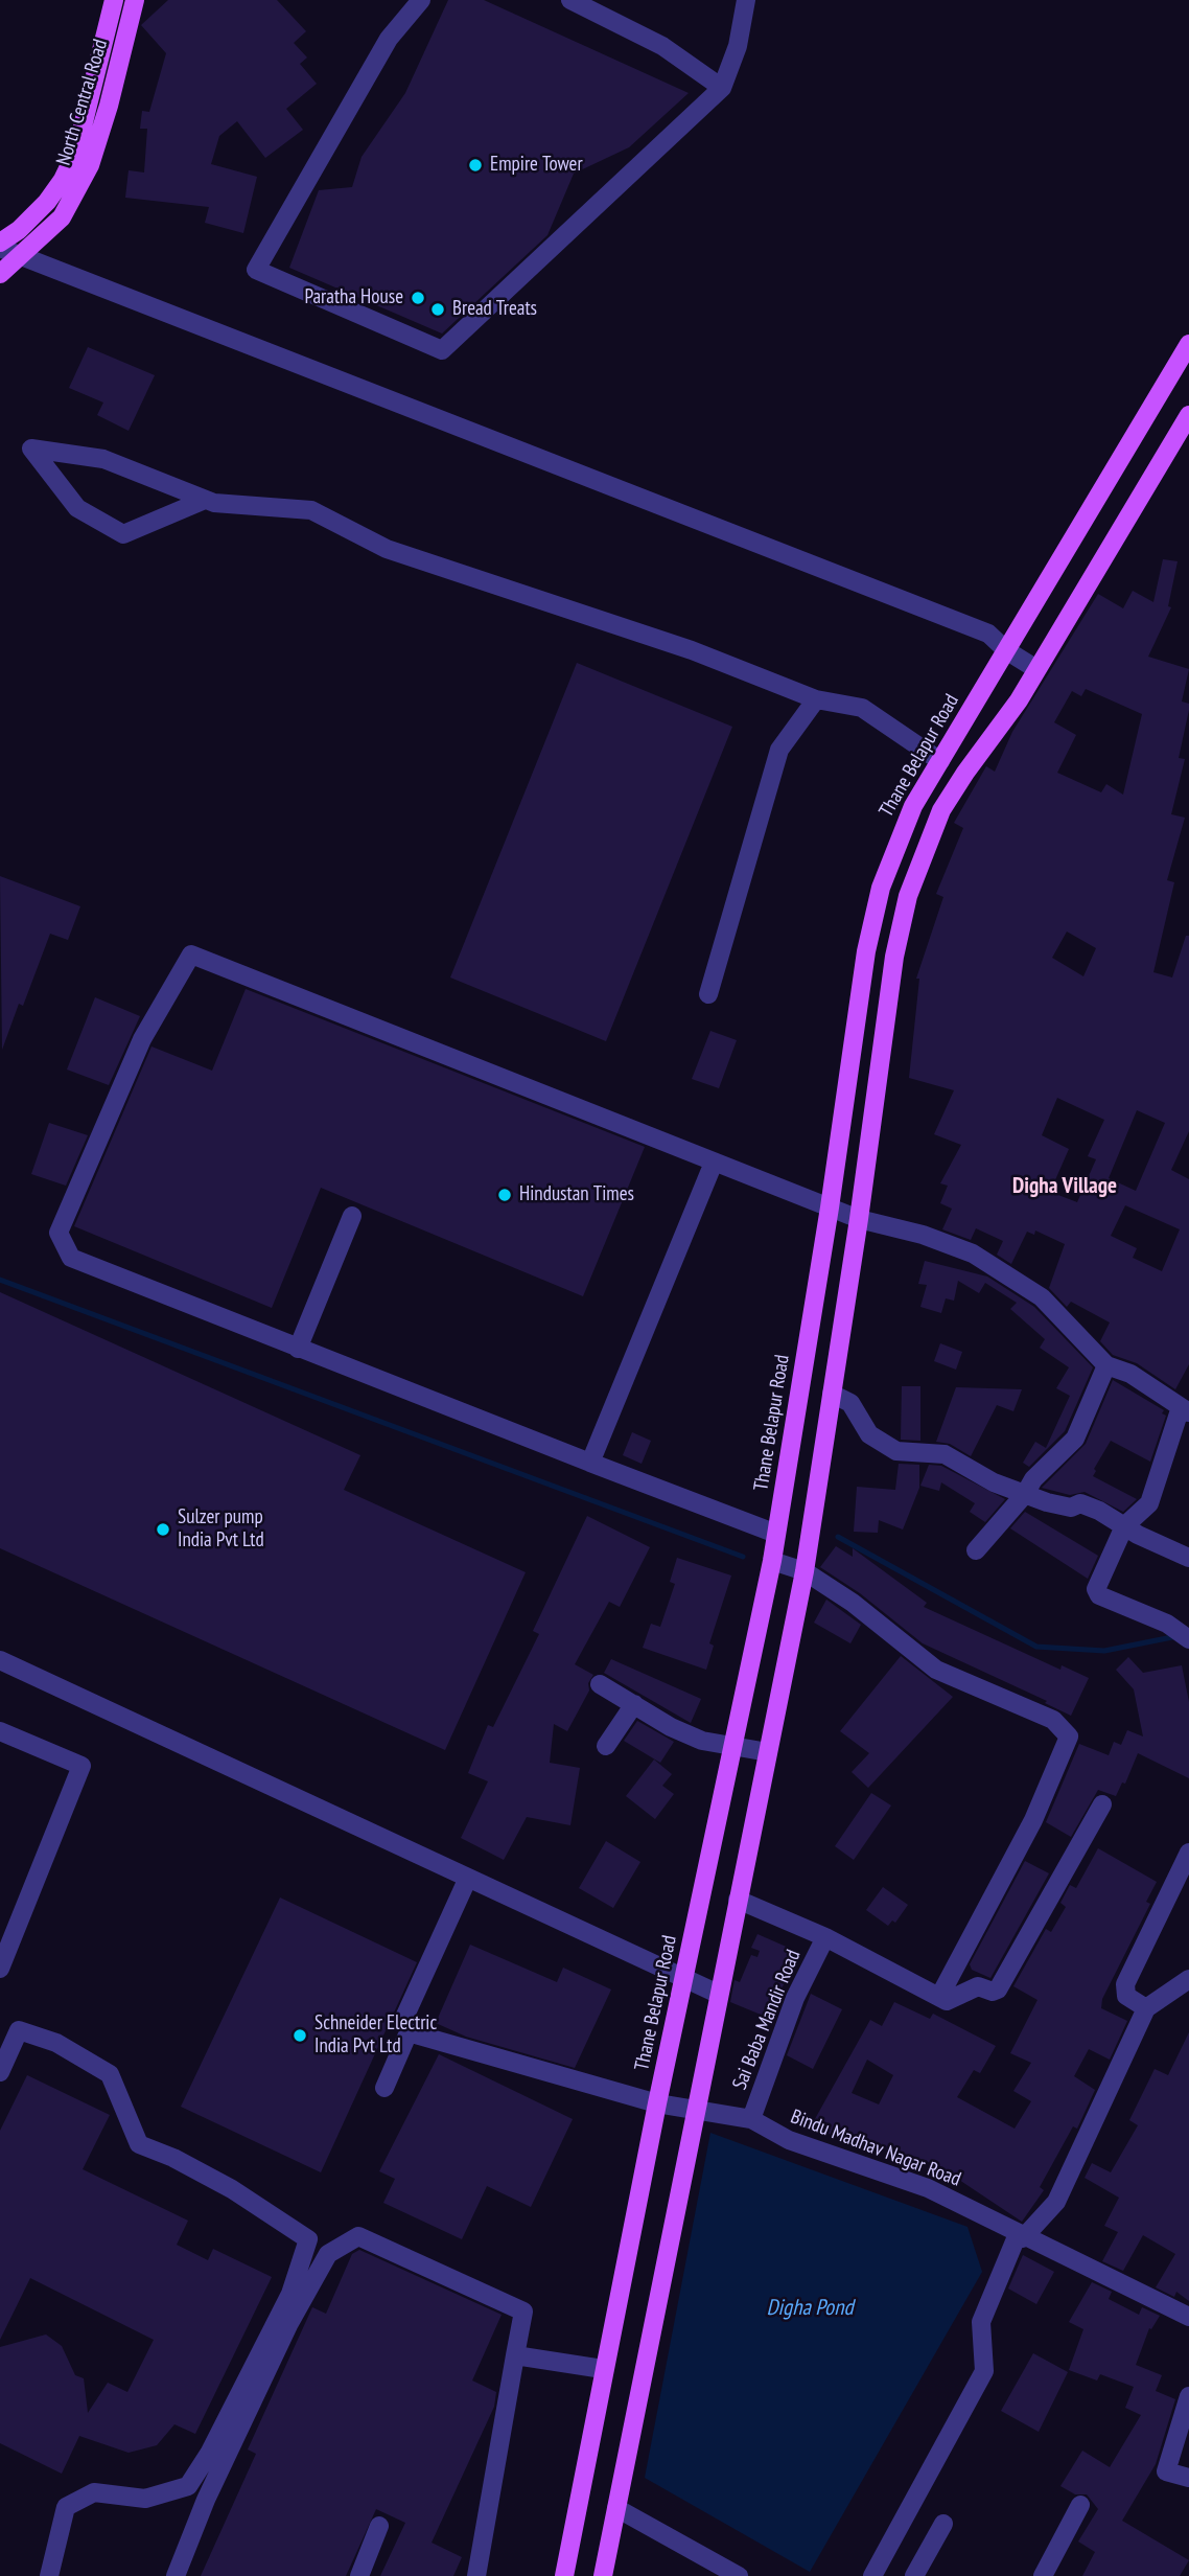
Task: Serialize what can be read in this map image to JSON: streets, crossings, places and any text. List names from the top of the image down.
{
  "streets": {
    "main road": ["North Central Road", "Thane Belapur Road"],
    "street": ["Sai Baba Mandir Road", "Bindu Madhav Nagar Road"]
  },
  "crossings": [
    ["Thane Belapur Road", "Bindu Madhav Nagar Road"],
    ["Sai Baba Mandir Road", "Bindu Madhav Nagar Road"]
  ],
  "districts": ["Digha Village"],
  "water": ["Digha Pond"],
  "places": [
    "Empire Tower",
    "Paratha House",
    "Bread Treats",
    "Hindustan Times",
    "Sulzer pump India Pvt Ltd",
    "Schneider Electric India Pvt Ltd"
  ]
}
